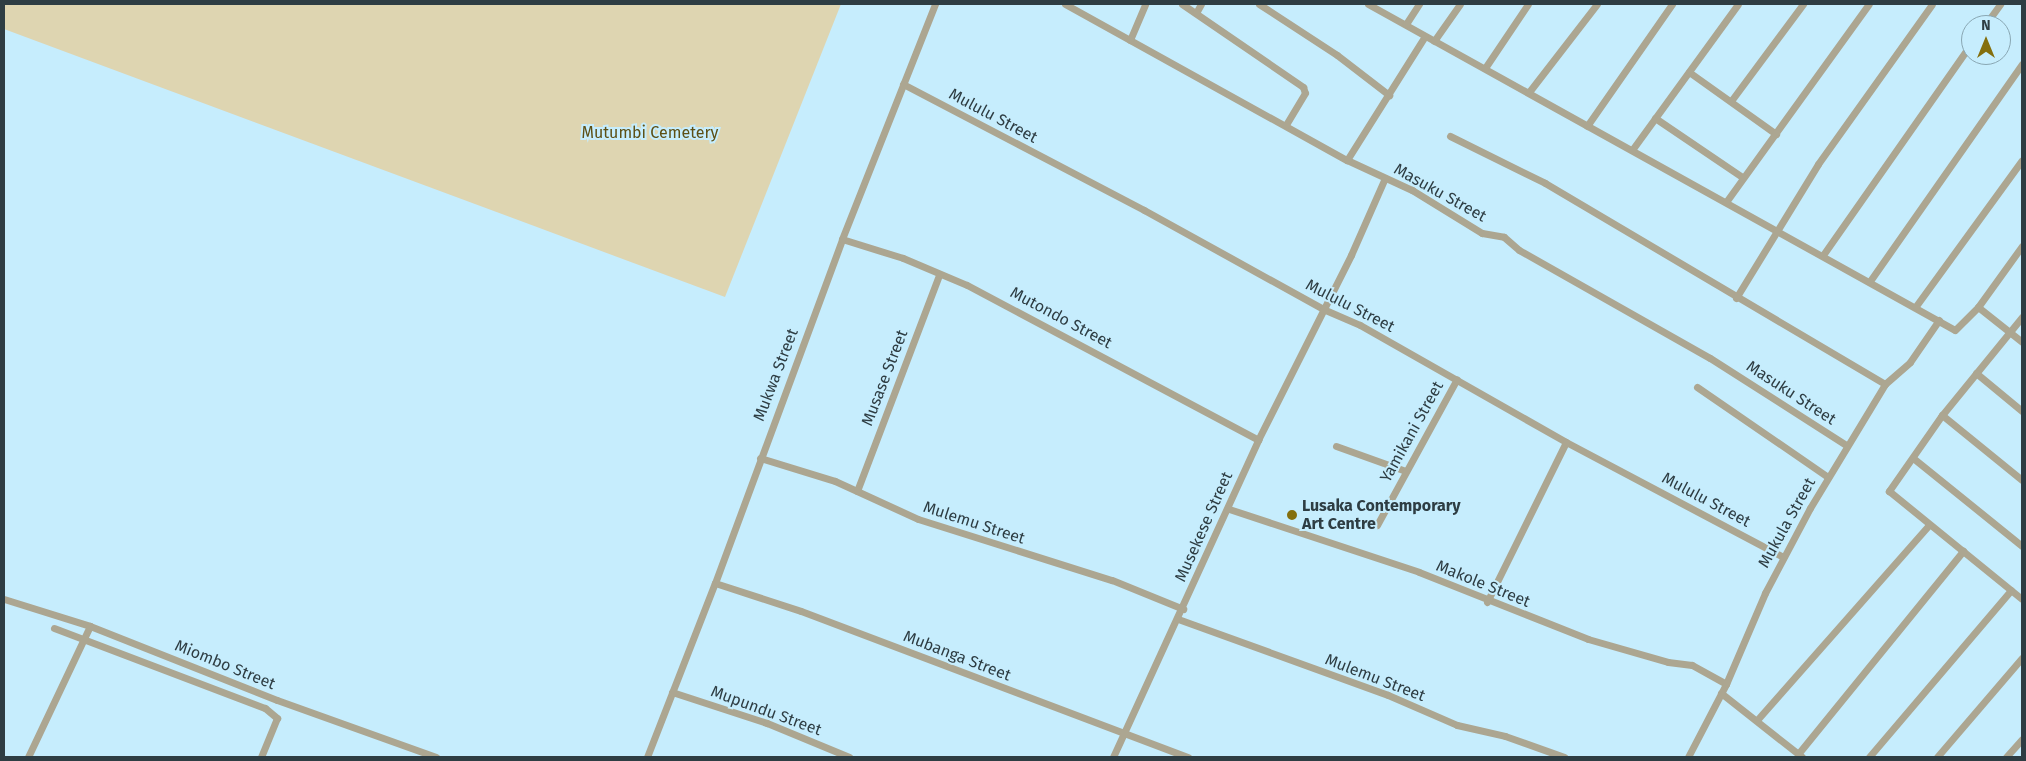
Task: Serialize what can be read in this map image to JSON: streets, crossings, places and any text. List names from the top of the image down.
{
  "streets": {
    "street": [
      "Mululu Street",
      "Masuku Street",
      "Mutondo Street",
      "Mukwa Street",
      "Musase Street",
      "Yamikani Street",
      "Mulemu Street",
      "Mukula Street",
      "Musekese Street",
      "Makole Street",
      "Mubanga Street",
      "Miombo Street",
      "Mupundu Street"
    ]
  },
  "crossings": [
    ["Mululu Street", "Mukwa Street"],
    ["Mululu Street", "Yamikani Street"],
    ["Mululu Street", "Mukula Street"],
    ["Mululu Street", "Musekese Street"],
    ["Masuku Street", "Mukula Street"],
    ["Masuku Street", "Musekese Street"],
    ["Mutondo Street", "Mukwa Street"],
    ["Mutondo Street", "Musase Street"],
    ["Mutondo Street", "Musekese Street"],
    ["Mukwa Street", "Mulemu Street"],
    ["Mukwa Street", "Mubanga Street"],
    ["Mukwa Street", "Mupundu Street"],
    ["Musase Street", "Mulemu Street"],
    ["Mulemu Street", "Musekese Street"],
    ["Mukula Street", "Makole Street"],
    ["Musekese Street", "Makole Street"],
    ["Musekese Street", "Mubanga Street"]
  ],
  "parks": ["Mutumbi Cemetery"],
  "places": ["Lusaka Contemporary Art Centre"],
  "north": "top"
}
